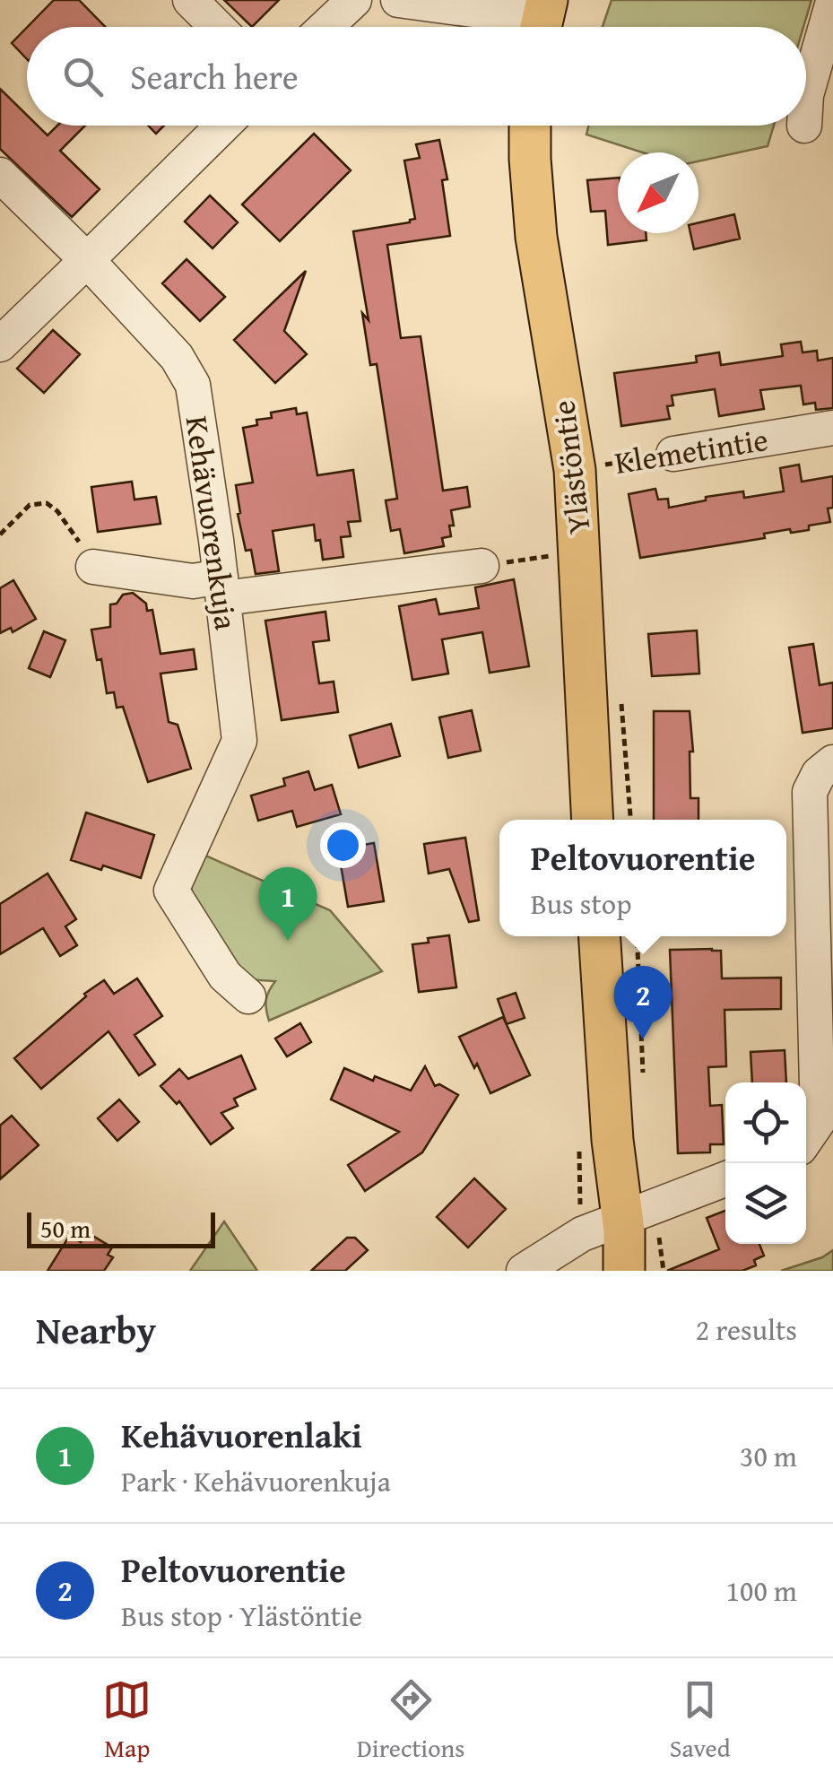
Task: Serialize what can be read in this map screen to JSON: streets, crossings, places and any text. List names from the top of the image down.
{
  "streets": {
    "main road": ["Ylästöntie"],
    "street": ["Klemetintie", "Kehävuorenkuja"]
  },
  "crossings": [
    ["Klemetintie", "Ylästöntie"]
  ],
  "scale_bar": "50 m",
  "north": "bottom left",
  "page": {
    "search": "Search here",
    "popup": ["Peltovuorentie", "Bus stop"],
    "pins": ["1", "2"],
    "scale": "50 m",
    "heading": ["Nearby", "2 results"],
    "list": [
      {
        "mark": "1",
        "name": "Kehävuorenlaki",
        "note": "Park · Kehävuorenkuja",
        "value": "30 m"
      },
      {
        "mark": "2",
        "name": "Peltovuorentie",
        "note": "Bus stop · Ylästöntie",
        "value": "100 m"
      }
    ],
    "nav": ["Map", "Directions", "Saved"]
  }
}
